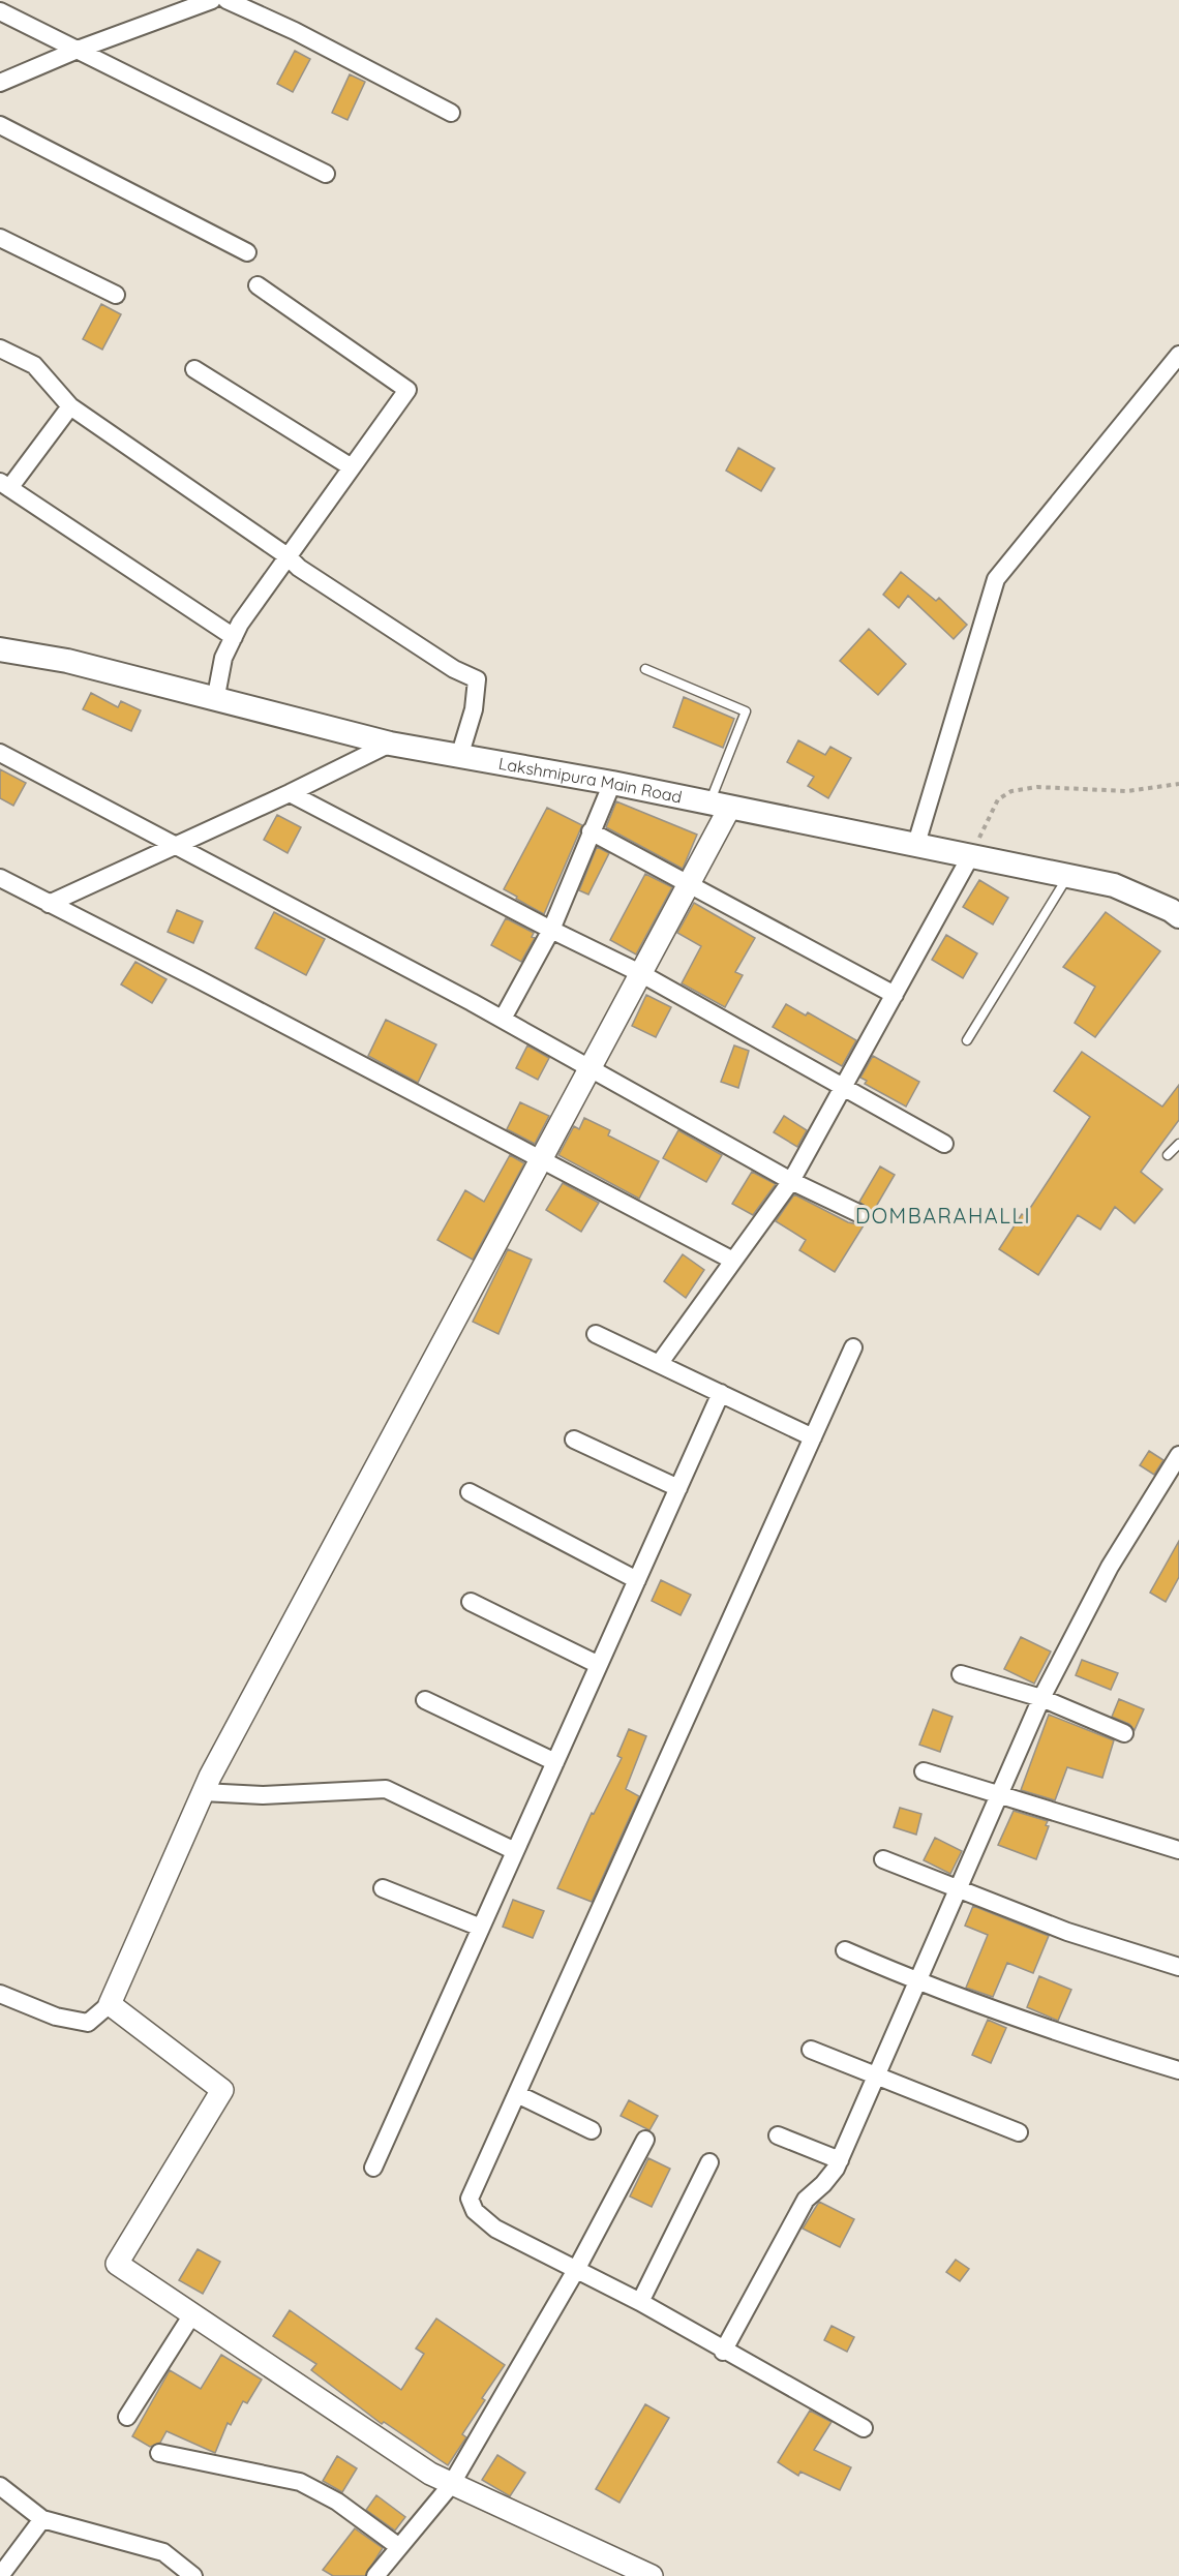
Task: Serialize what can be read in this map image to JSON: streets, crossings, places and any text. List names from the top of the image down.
{
  "streets": {
    "main road": ["Lakshmipura Main Road"]
  },
  "districts": ["DOMBARAHALLI"]
}
